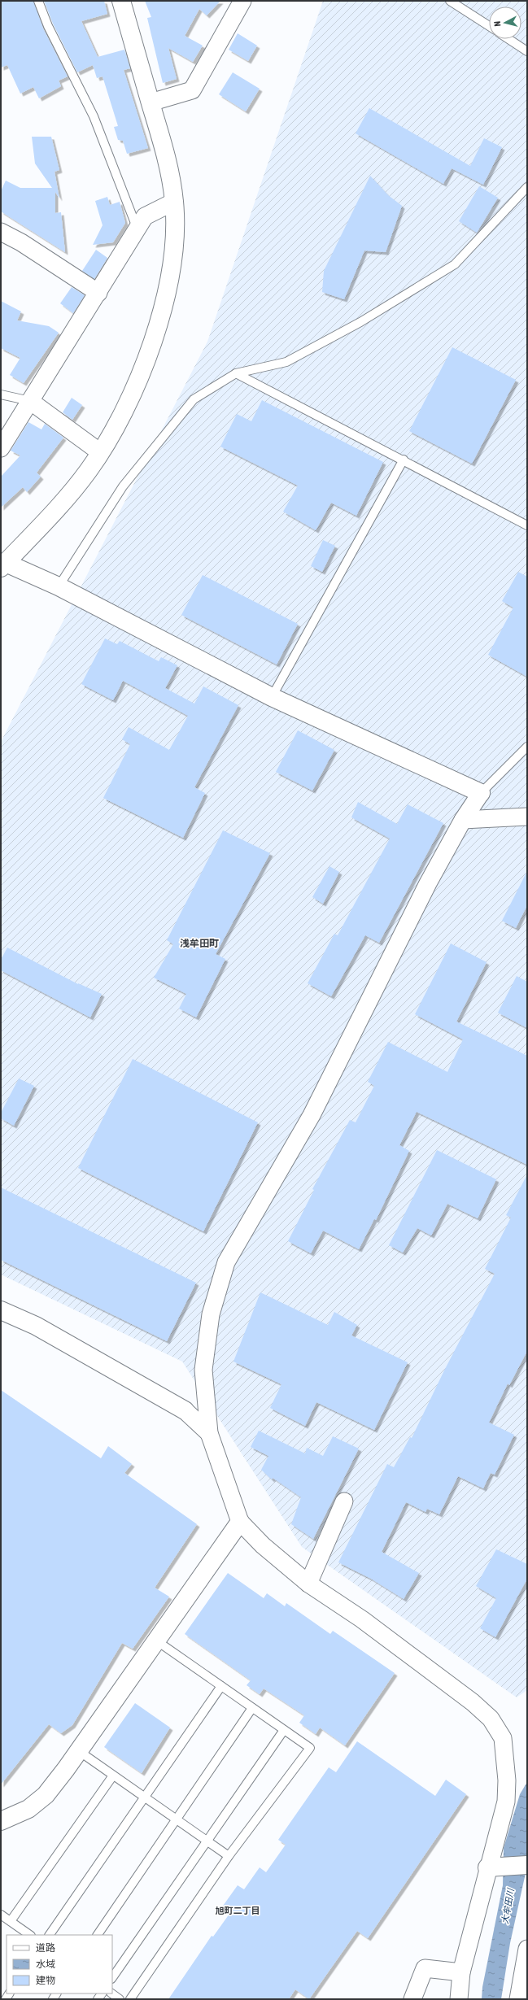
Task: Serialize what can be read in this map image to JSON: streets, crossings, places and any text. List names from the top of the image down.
{
  "districts": ["浅牟田町", "旭町二丁目"],
  "water": ["大牟田川"],
  "legend": ["道路", "水域", "建物"],
  "north": "left"
}
